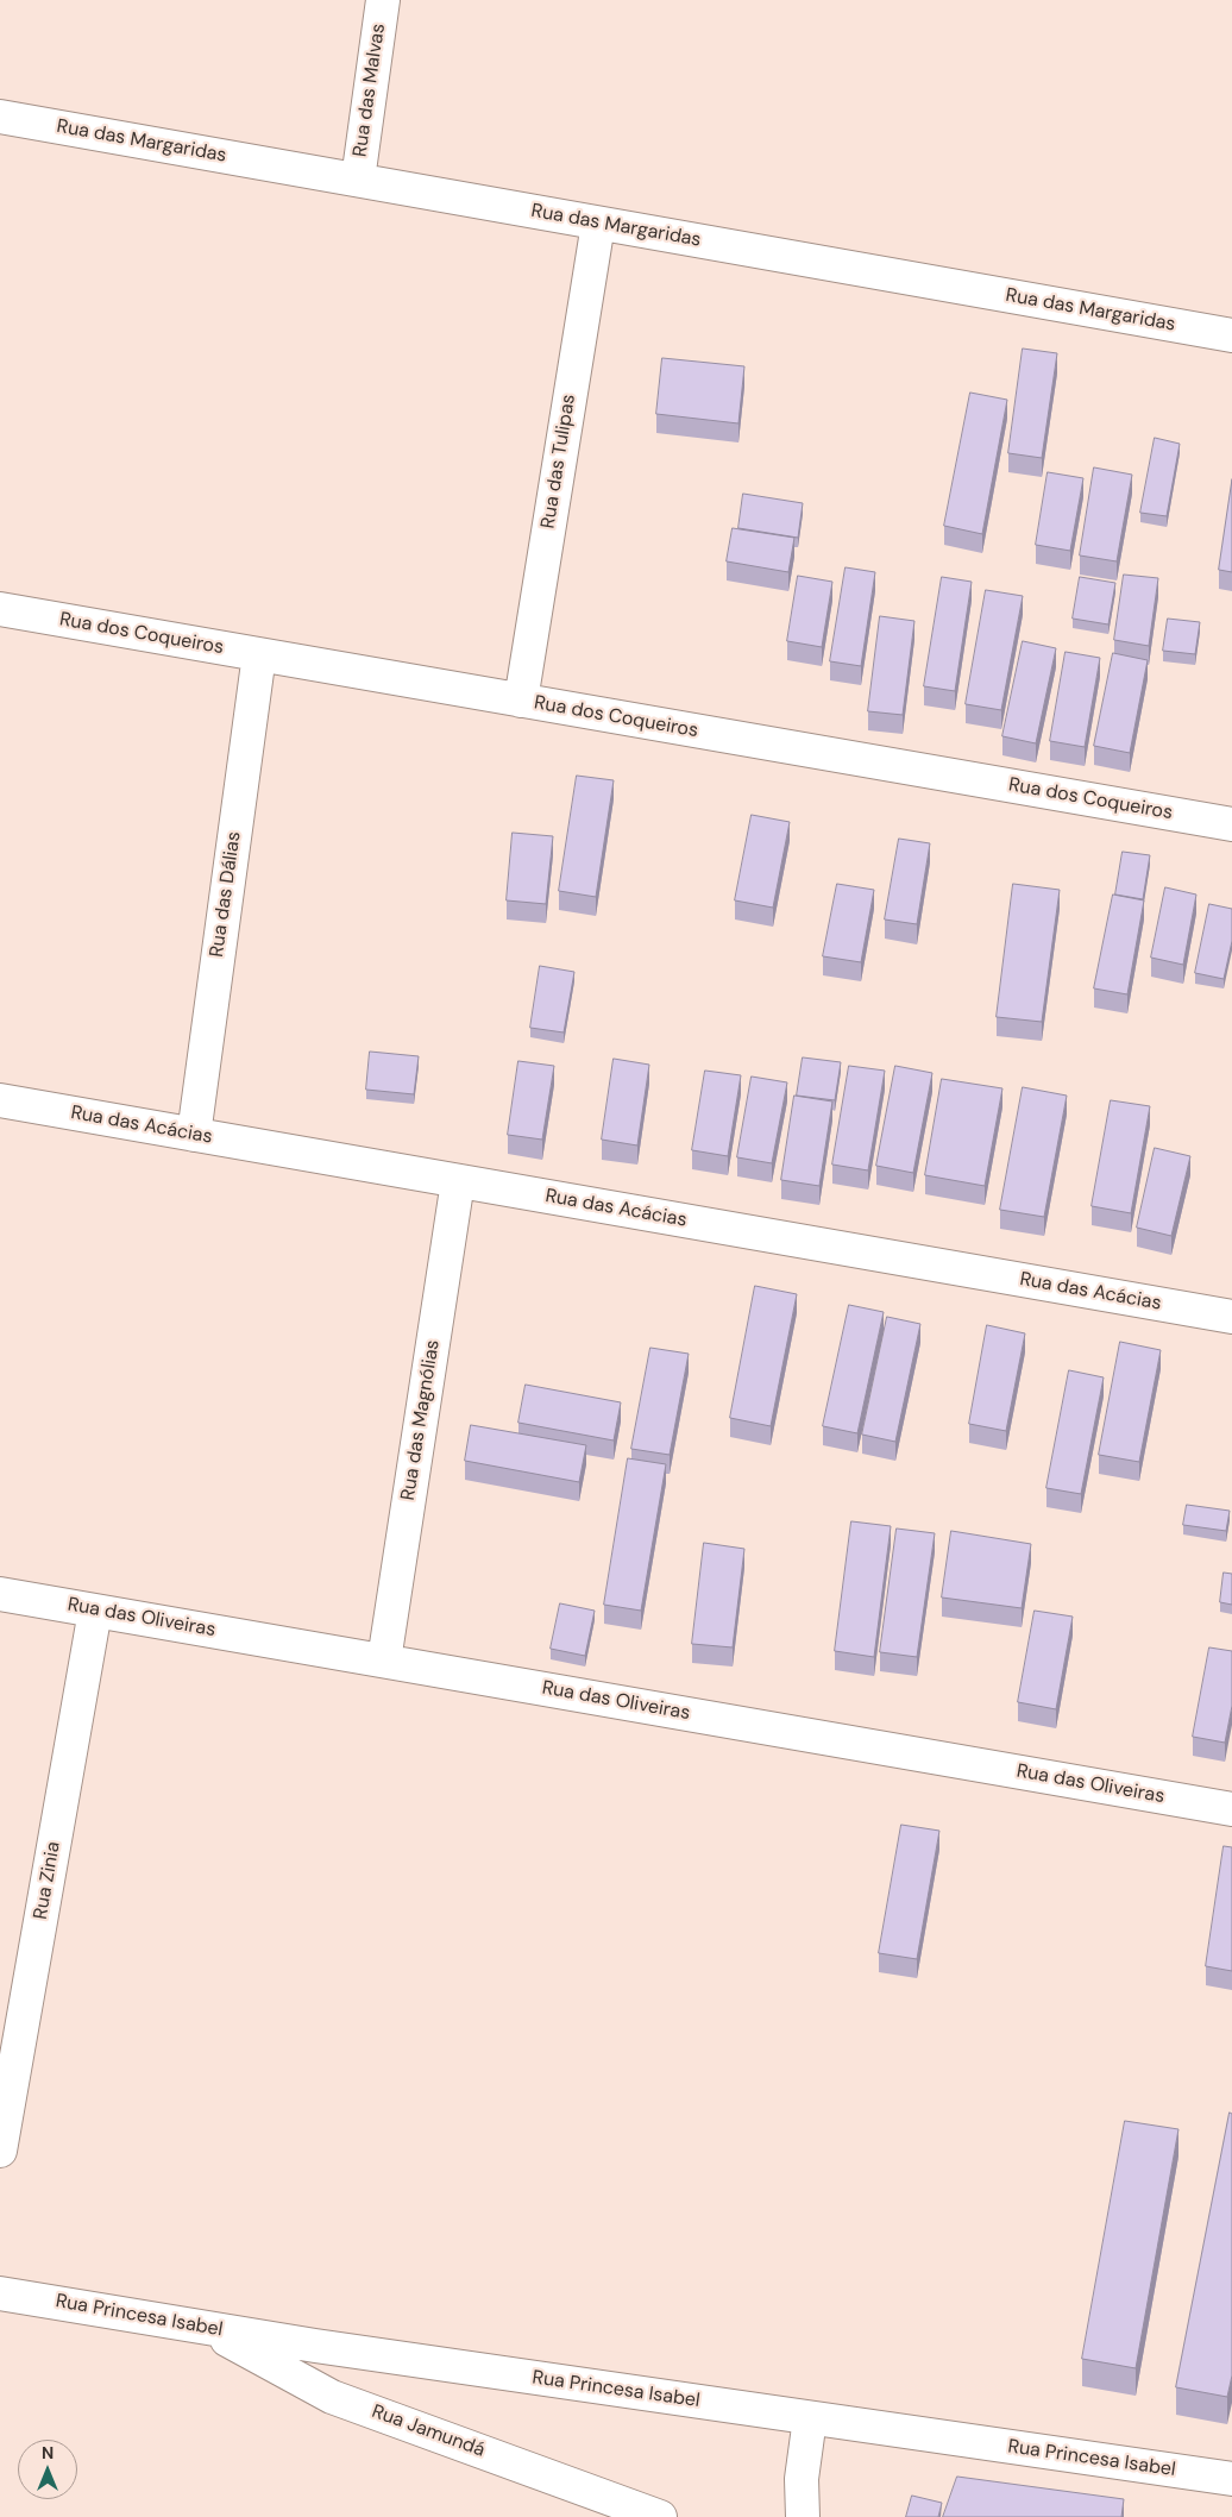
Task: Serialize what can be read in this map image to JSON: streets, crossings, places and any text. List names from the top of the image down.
{
  "streets": {
    "street": [
      "Rua das Malvas",
      "Rua das Margaridas",
      "Rua das Tulipas",
      "Rua dos Coqueiros",
      "Rua das Dálias",
      "Rua das Acácias",
      "Rua das Magnólias",
      "Rua das Oliveiras",
      "Rua Zinia",
      "Rua Princesa Isabel",
      "Rua Jamundá"
    ]
  },
  "crossings": [
    ["Rua das Malvas", "Rua das Margaridas"],
    ["Rua das Margaridas", "Rua das Tulipas"],
    ["Rua das Tulipas", "Rua dos Coqueiros"],
    ["Rua dos Coqueiros", "Rua das Dálias"],
    ["Rua das Dálias", "Rua das Acácias"],
    ["Rua das Acácias", "Rua das Magnólias"],
    ["Rua das Magnólias", "Rua das Oliveiras"],
    ["Rua das Oliveiras", "Rua Zinia"],
    ["Rua Princesa Isabel", "Rua Jamundá"]
  ],
  "north": "top"
}
